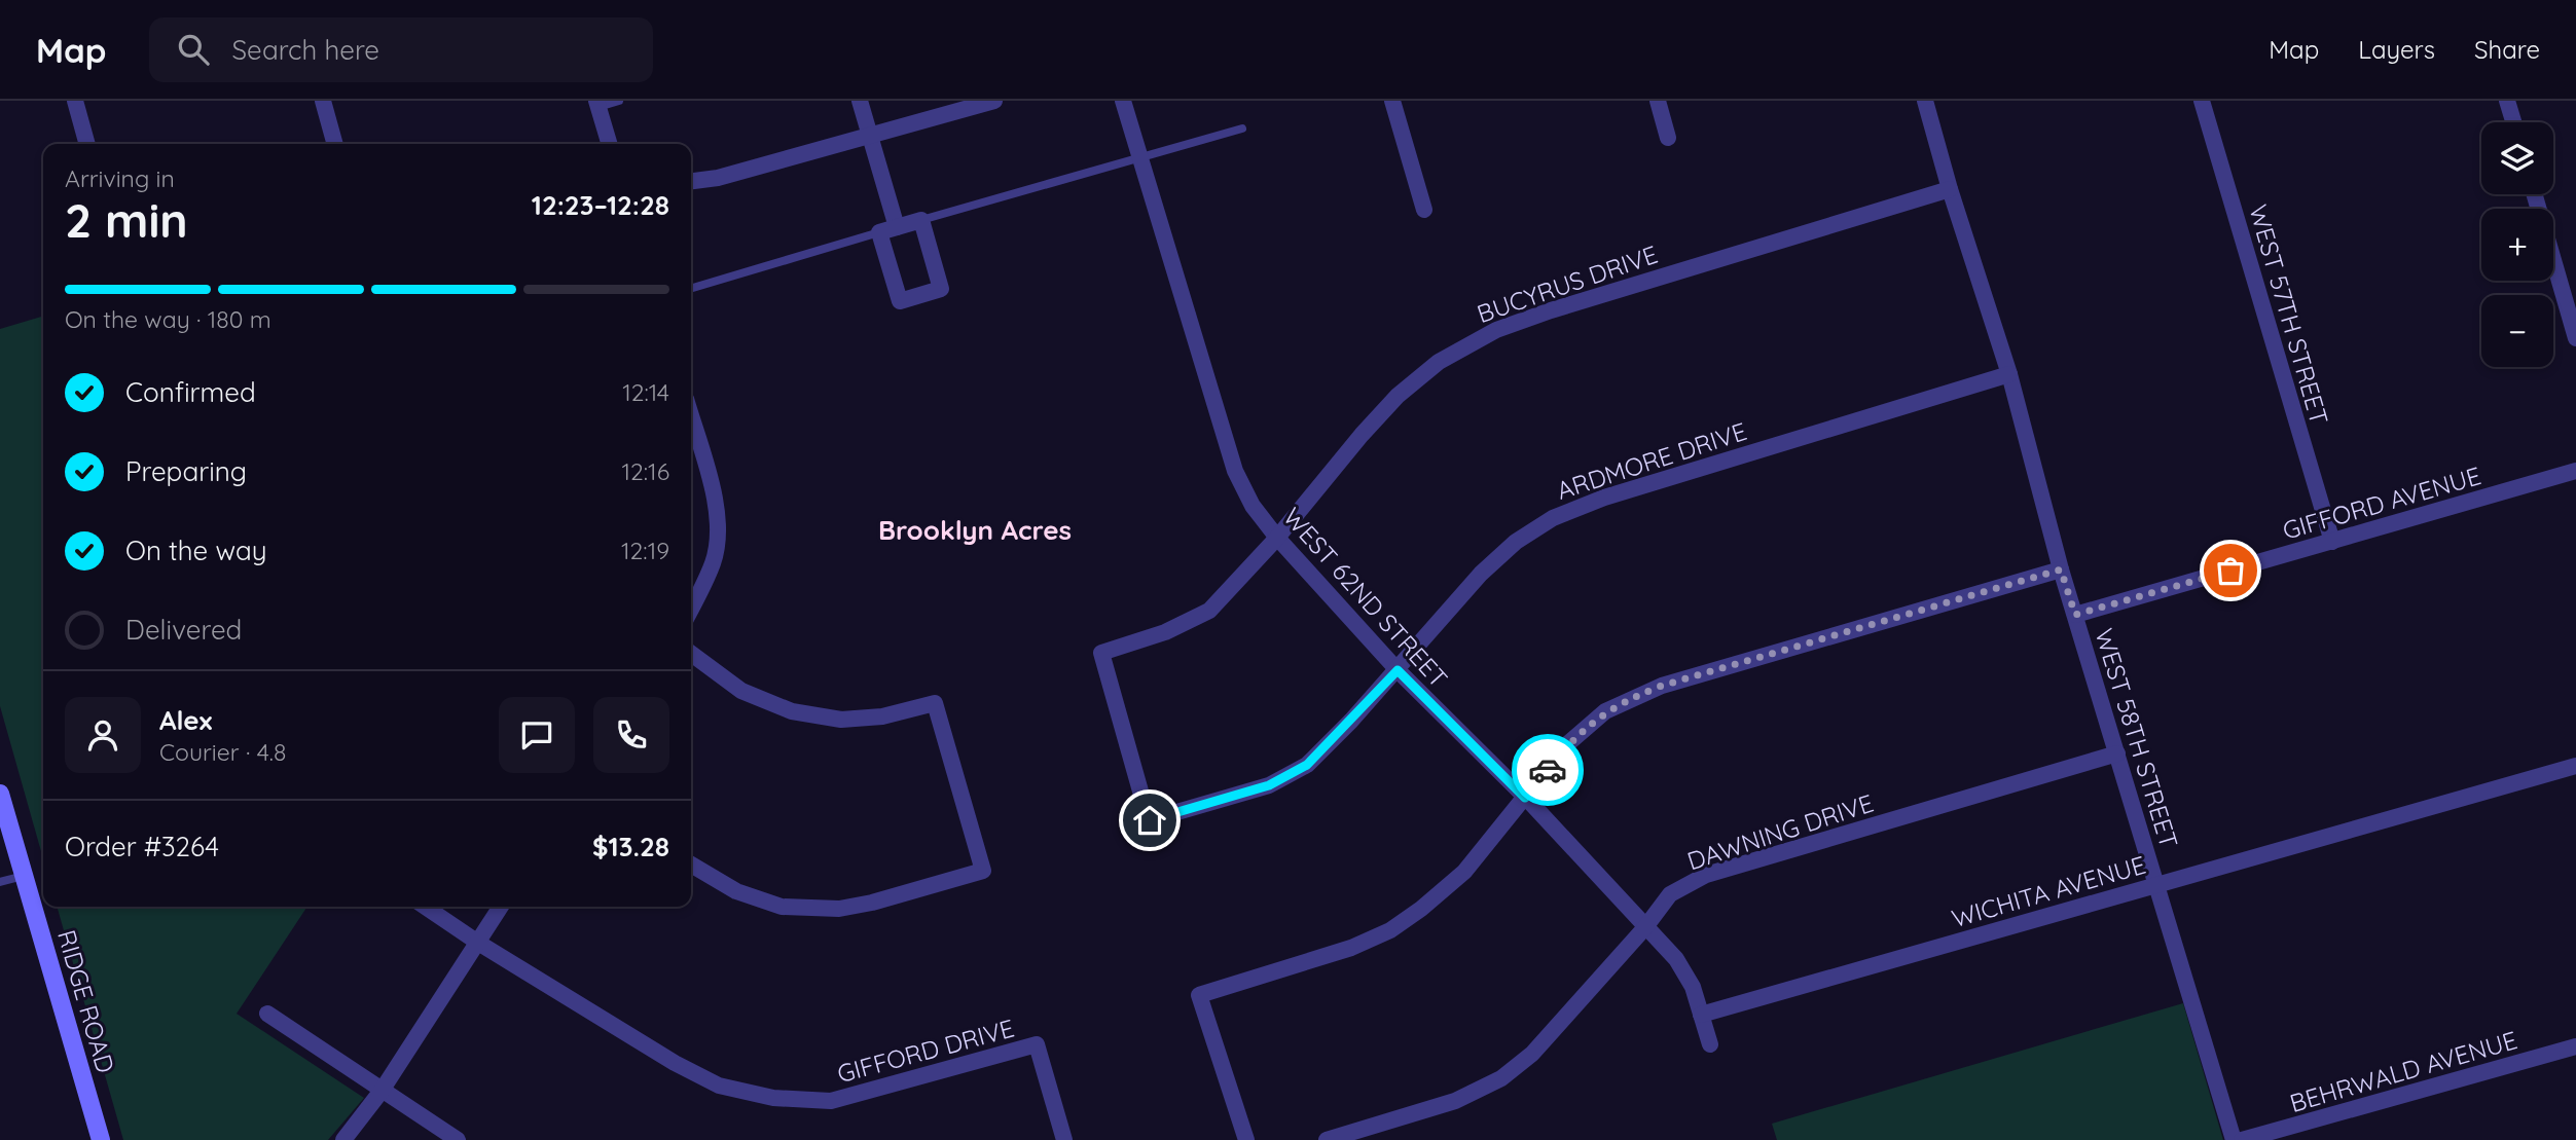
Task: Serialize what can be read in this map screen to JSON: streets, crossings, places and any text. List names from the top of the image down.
{
  "streets": {
    "main road": ["RIDGE ROAD"],
    "street": [
      "BUCYRUS DRIVE",
      "WEST 57TH STREET",
      "ARDMORE DRIVE",
      "GIFFORD AVENUE",
      "WEST 62ND STREET",
      "WEST 58TH STREET",
      "DAWNING DRIVE",
      "WICHITA AVENUE",
      "GIFFORD DRIVE",
      "BEHRWALD AVENUE"
    ]
  },
  "crossings": [
    ["BUCYRUS DRIVE", "ARDMORE DRIVE"],
    ["BUCYRUS DRIVE", "WEST 62ND STREET"],
    ["BUCYRUS DRIVE", "WEST 58TH STREET"],
    ["WEST 57TH STREET", "GIFFORD AVENUE"],
    ["ARDMORE DRIVE", "WEST 62ND STREET"],
    ["ARDMORE DRIVE", "WEST 58TH STREET"],
    ["GIFFORD AVENUE", "WEST 58TH STREET"],
    ["WEST 62ND STREET", "DAWNING DRIVE"],
    ["WEST 62ND STREET", "WICHITA AVENUE"],
    ["WEST 58TH STREET", "DAWNING DRIVE"],
    ["WEST 58TH STREET", "WICHITA AVENUE"]
  ],
  "districts": ["Brooklyn Acres"],
  "page": {
    "header": "Map",
    "search": "Search here",
    "nav": ["Map", "Layers", "Share"],
    "map_buttons": ["+", "−"],
    "heading": ["2 min", "Arriving in", "12:23–12:28"],
    "panel": [
      "Alex",
      "Courier · 4.8",
      "Order #3264",
      "$13.28"
    ],
    "bar": "On the way · 180 m",
    "list": [
      ["Confirmed", "12:14"],
      ["Preparing", "12:16"],
      ["On the way", "12:19"],
      "Delivered"
    ]
  }
}
